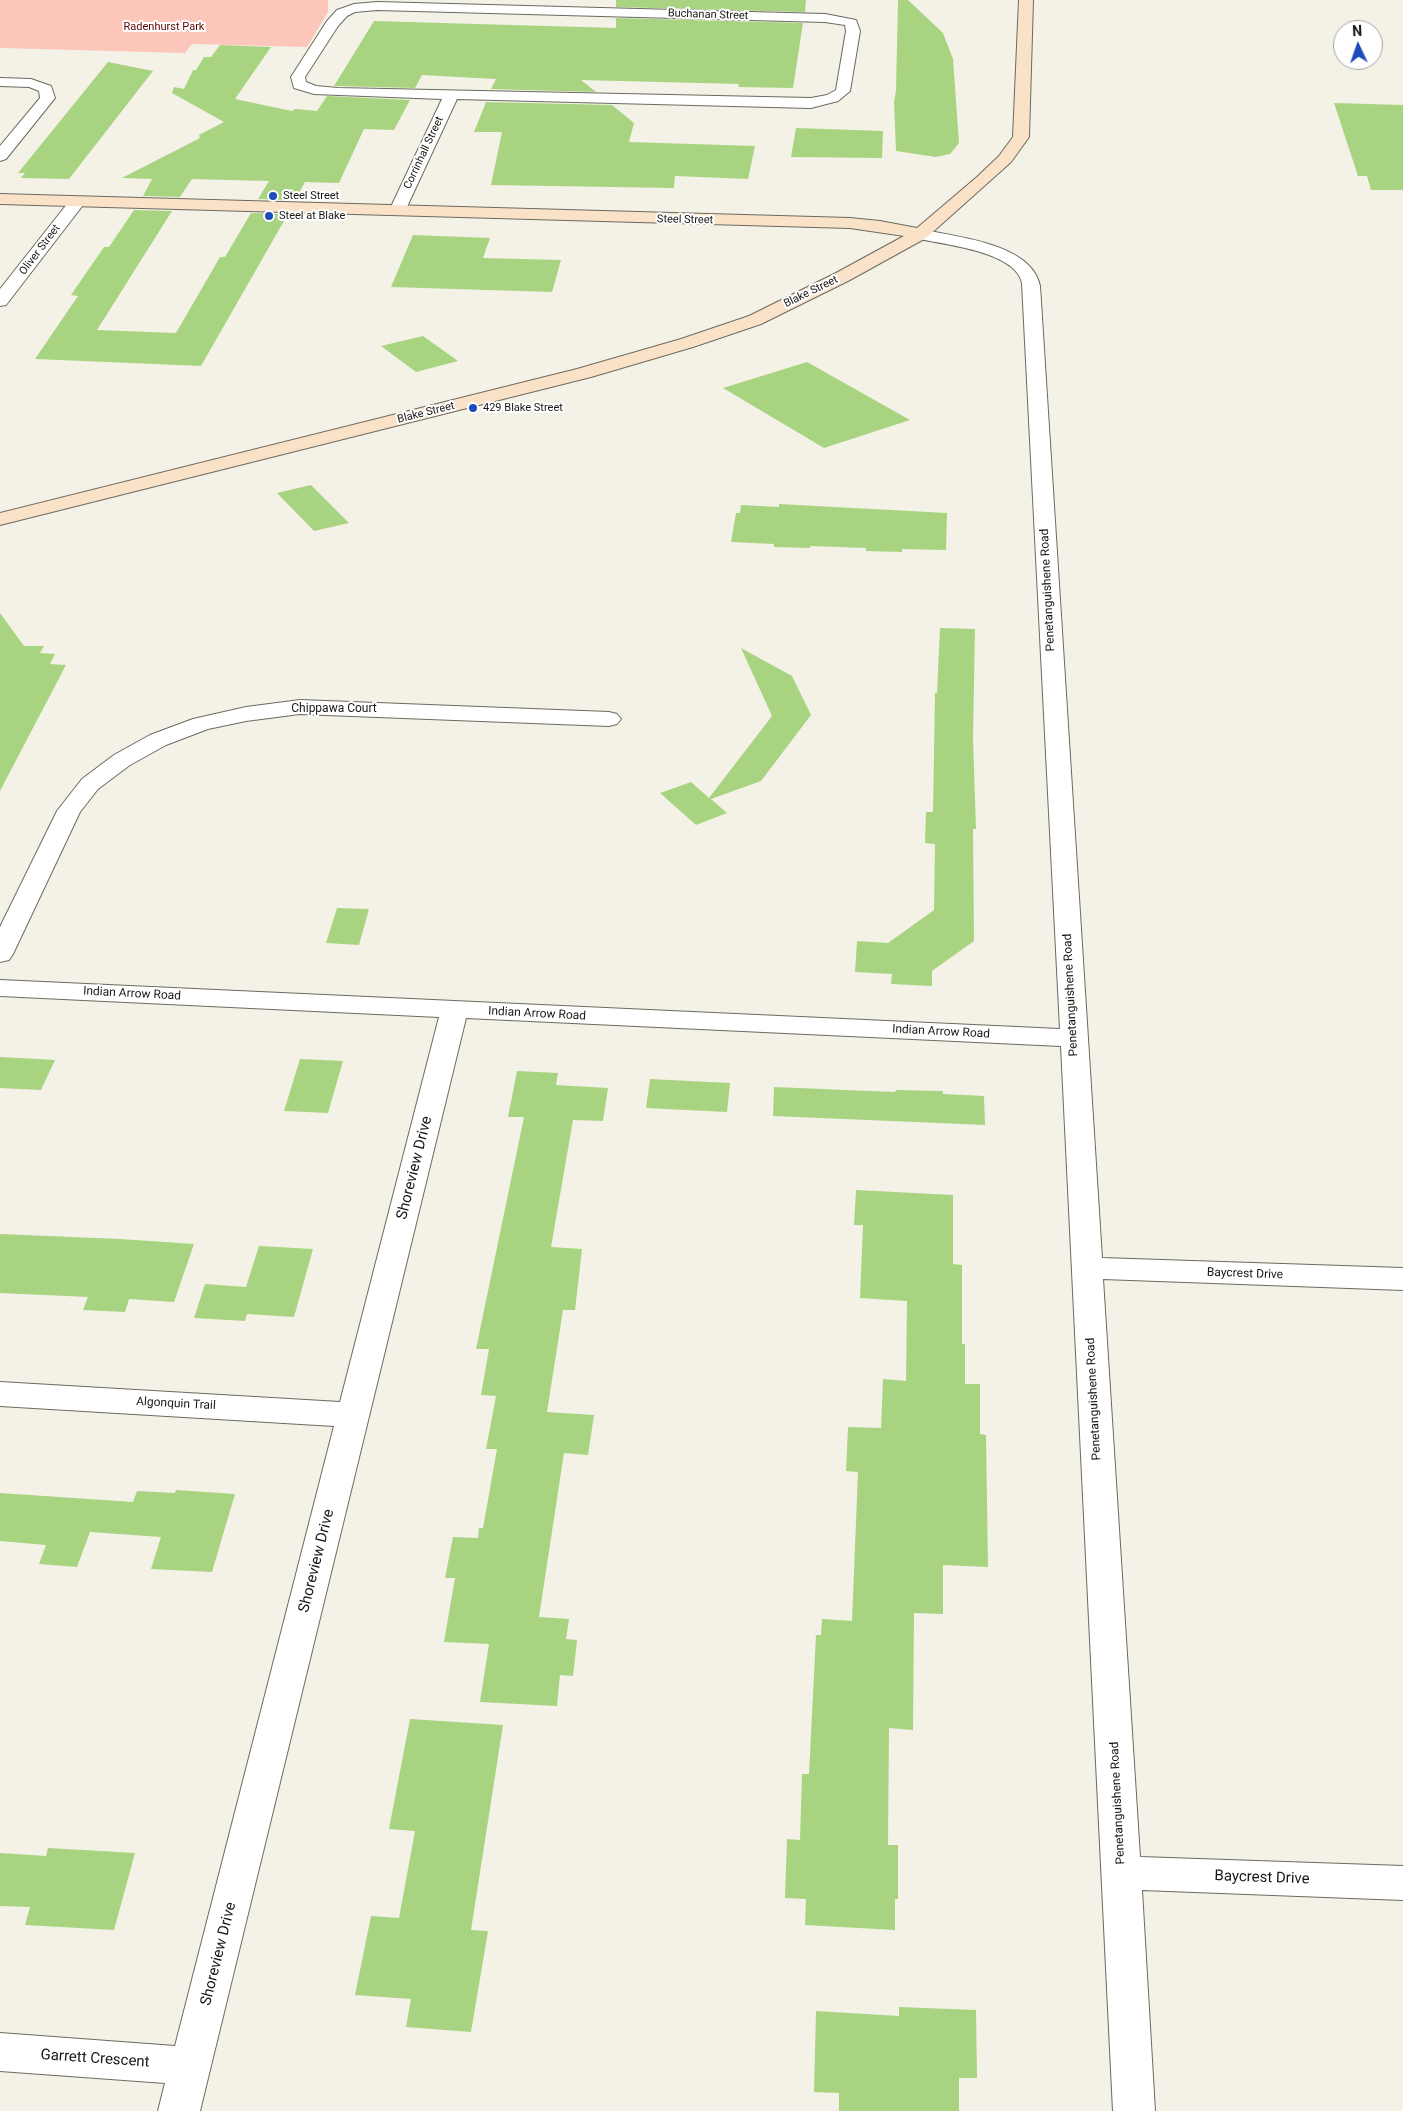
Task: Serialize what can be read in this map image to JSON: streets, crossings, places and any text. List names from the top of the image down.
{
  "streets": {
    "main road": ["Steel Street", "Blake Street"],
    "street": [
      "Buchanan Street",
      "Corrinhall Street",
      "Oliver Street",
      "Penetanguishene Road",
      "Chippawa Court",
      "Indian Arrow Road",
      "Shoreview Drive",
      "Baycrest Drive",
      "Algonquin Trail",
      "Garrett Crescent"
    ]
  },
  "crossings": [
    ["Buchanan Street", "Corrinhall Street"],
    ["Corrinhall Street", "Steel Street"],
    ["Steel Street", "Oliver Street"],
    ["Steel Street", "Blake Street"],
    ["Steel Street", "Penetanguishene Road"],
    ["Blake Street", "Penetanguishene Road"],
    ["Penetanguishene Road", "Indian Arrow Road"],
    ["Penetanguishene Road", "Baycrest Drive"],
    ["Indian Arrow Road", "Shoreview Drive"],
    ["Shoreview Drive", "Algonquin Trail"],
    ["Shoreview Drive", "Garrett Crescent"]
  ],
  "parks": ["Radenhurst Park"],
  "places": ["Steel Street", "Steel at Blake", "429 Blake Street"],
  "north": "top"
}
